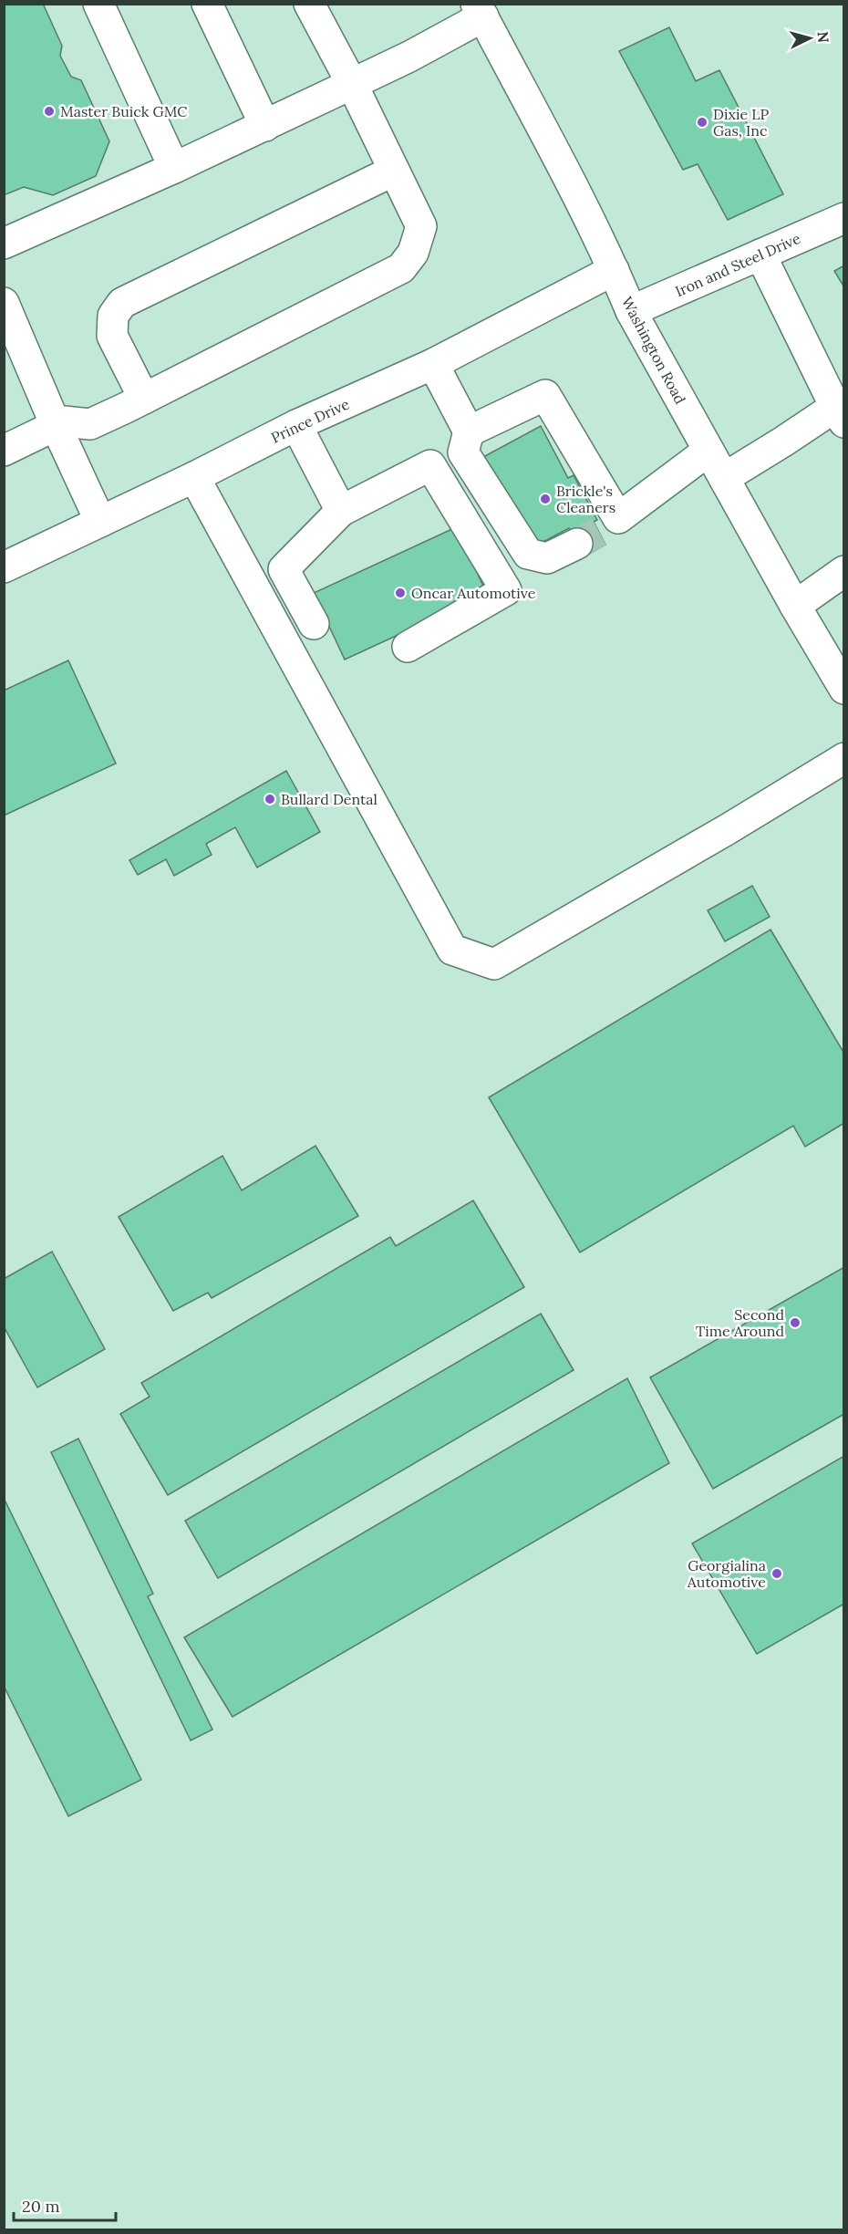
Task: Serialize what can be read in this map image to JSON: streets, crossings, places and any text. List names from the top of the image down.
{
  "streets": {
    "street": ["Iron and Steel Drive", "Washington Road", "Prince Drive"]
  },
  "crossings": [
    ["Iron and Steel Drive", "Washington Road"],
    ["Washington Road", "Prince Drive"]
  ],
  "places": [
    "Master Buick GMC",
    "Dixie LP Gas, Inc",
    "Brickle's Cleaners",
    "Oncar Automotive",
    "Bullard Dental",
    "Second Time Around",
    "Georgialina Automotive"
  ],
  "scale_bar": "20 m",
  "north": "right"
}
